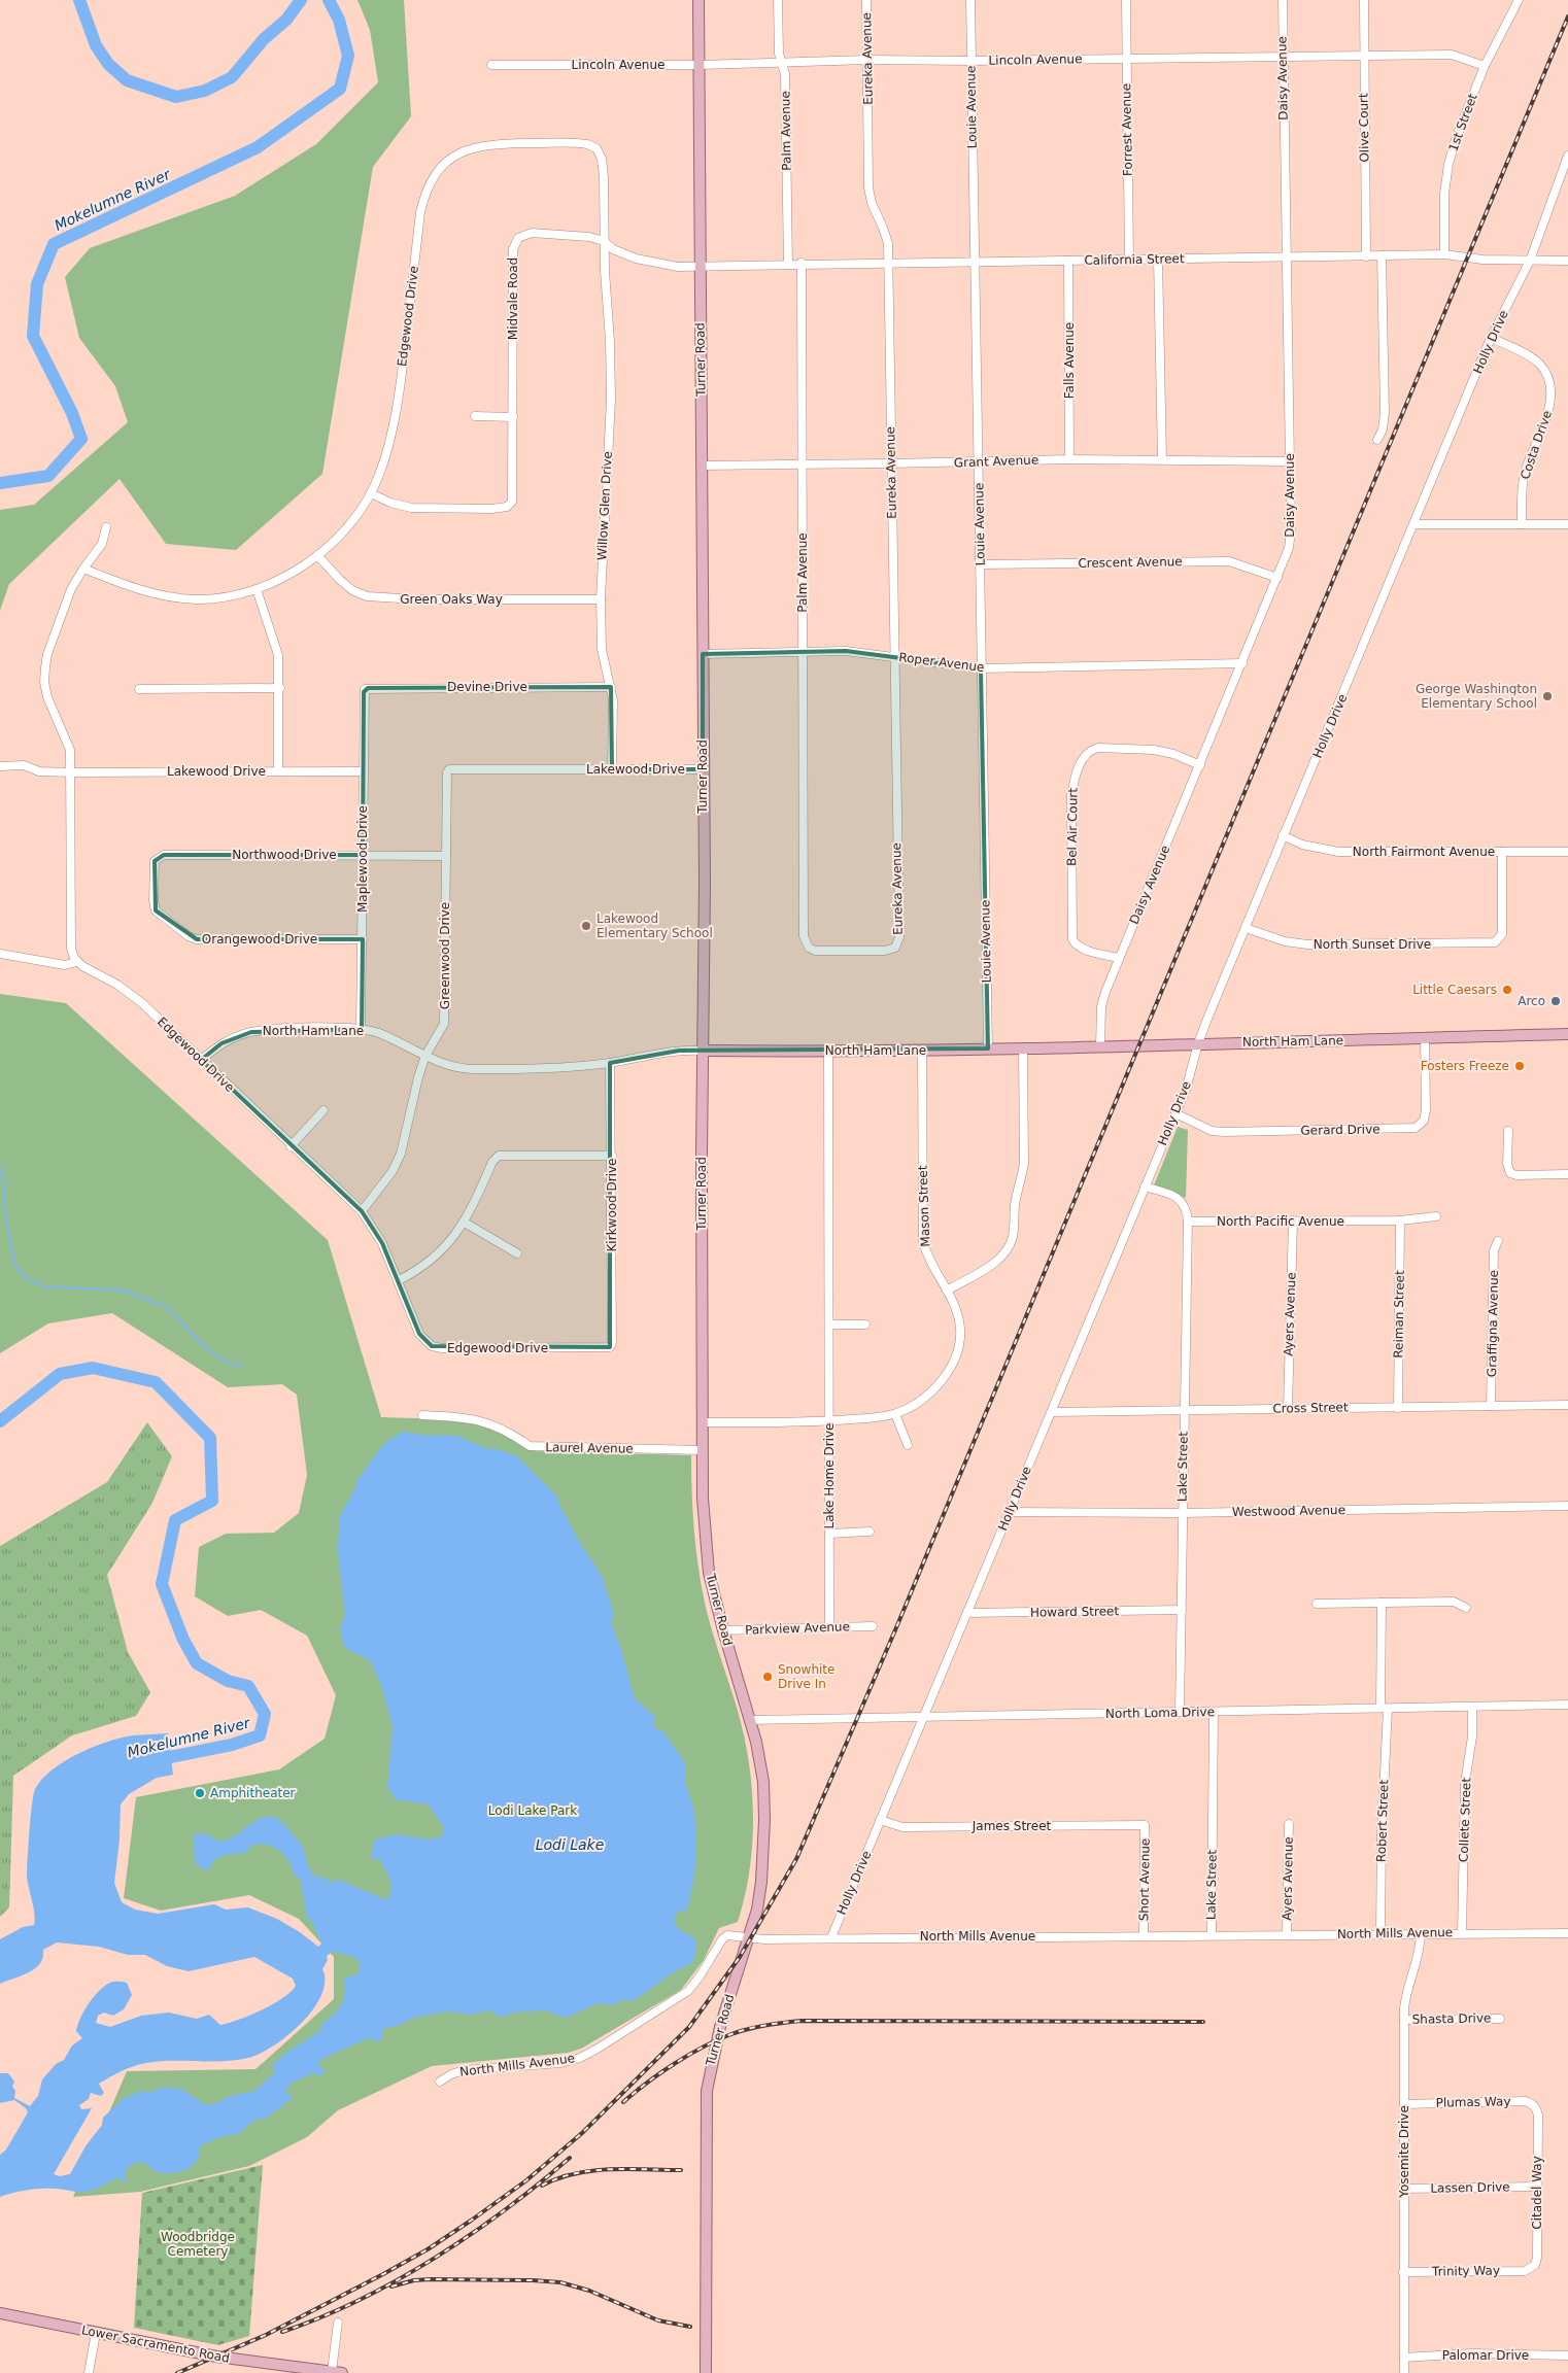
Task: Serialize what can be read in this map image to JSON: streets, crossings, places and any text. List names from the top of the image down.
{
  "streets": {
    "main road": ["Turner Road", "North Ham Lane", "Lower Sacramento Road"],
    "street": [
      "Eureka Avenue",
      "Lincoln Avenue",
      "Daisy Avenue",
      "Louie Avenue",
      "1st Street",
      "Olive Court",
      "Forrest Avenue",
      "Palm Avenue",
      "California Street",
      "Midvale Road",
      "Edgewood Drive",
      "Holly Drive",
      "Falls Avenue",
      "Costa Drive",
      "Grant Avenue",
      "Willow Glen Drive",
      "Crescent Avenue",
      "Green Oaks Way",
      "Roper Avenue",
      "Devine Drive",
      "Lakewood Drive",
      "Bel Air Court",
      "North Fairmont Avenue",
      "Northwood Drive",
      "Maplewood Drive",
      "Orangewood Drive",
      "North Sunset Drive",
      "Greenwood Drive",
      "Gerard Drive",
      "Kirkwood Drive",
      "Mason Street",
      "North Pacific Avenue",
      "Ayers Avenue",
      "Reiman Street",
      "Graffigna Avenue",
      "Cross Street",
      "Laurel Avenue",
      "Lake Street",
      "Lake Home Drive",
      "Westwood Avenue",
      "Howard Street",
      "Parkview Avenue",
      "North Loma Drive",
      "Collete Street",
      "Robert Street",
      "James Street",
      "Short Avenue",
      "North Mills Avenue",
      "Shasta Drive",
      "Plumas Way",
      "Yosemite Drive",
      "Lassen Drive",
      "Citadel Way",
      "Trinity Way",
      "Palomar Drive"
    ]
  },
  "crossings": [
    ["Eureka Avenue", "Lincoln Avenue"],
    ["Eureka Avenue", "Palm Avenue"],
    ["Eureka Avenue", "California Street"],
    ["Eureka Avenue", "Grant Avenue"],
    ["Eureka Avenue", "Roper Avenue"],
    ["Lincoln Avenue", "Daisy Avenue"],
    ["Lincoln Avenue", "Louie Avenue"],
    ["Lincoln Avenue", "1st Street"],
    ["Lincoln Avenue", "Olive Court"],
    ["Lincoln Avenue", "Forrest Avenue"],
    ["Lincoln Avenue", "Palm Avenue"],
    ["Lincoln Avenue", "Turner Road"],
    ["Daisy Avenue", "California Street"],
    ["Daisy Avenue", "Grant Avenue"],
    ["Daisy Avenue", "Crescent Avenue"],
    ["Daisy Avenue", "Roper Avenue"],
    ["Daisy Avenue", "Bel Air Court"],
    ["Daisy Avenue", "North Ham Lane"],
    ["Louie Avenue", "California Street"],
    ["Louie Avenue", "Grant Avenue"],
    ["Louie Avenue", "Crescent Avenue"],
    ["Louie Avenue", "Roper Avenue"],
    ["Louie Avenue", "North Ham Lane"],
    ["1st Street", "California Street"],
    ["Olive Court", "California Street"],
    ["Forrest Avenue", "California Street"],
    ["Palm Avenue", "California Street"],
    ["Palm Avenue", "Grant Avenue"],
    ["Palm Avenue", "Roper Avenue"],
    ["California Street", "Holly Drive"],
    ["California Street", "Turner Road"],
    ["California Street", "Falls Avenue"],
    ["Midvale Road", "Edgewood Drive"],
    ["Midvale Road", "Willow Glen Drive"],
    ["Edgewood Drive", "Willow Glen Drive"],
    ["Edgewood Drive", "Green Oaks Way"],
    ["Edgewood Drive", "Greenwood Drive"],
    ["Edgewood Drive", "North Ham Lane"],
    ["Edgewood Drive", "Kirkwood Drive"],
    ["Holly Drive", "Costa Drive"],
    ["Holly Drive", "North Fairmont Avenue"],
    ["Holly Drive", "North Sunset Drive"],
    ["Holly Drive", "North Ham Lane"],
    ["Holly Drive", "Gerard Drive"],
    ["Holly Drive", "Cross Street"],
    ["Holly Drive", "Westwood Avenue"],
    ["Holly Drive", "Howard Street"],
    ["Holly Drive", "North Loma Drive"],
    ["Holly Drive", "James Street"],
    ["Holly Drive", "North Mills Avenue"],
    ["Turner Road", "Grant Avenue"],
    ["Turner Road", "Roper Avenue"],
    ["Turner Road", "Lakewood Drive"],
    ["Turner Road", "North Ham Lane"],
    ["Turner Road", "Laurel Avenue"],
    ["Turner Road", "Parkview Avenue"],
    ["Turner Road", "North Loma Drive"],
    ["Turner Road", "North Mills Avenue"],
    ["Falls Avenue", "Grant Avenue"],
    ["Willow Glen Drive", "Green Oaks Way"],
    ["Willow Glen Drive", "Devine Drive"],
    ["Willow Glen Drive", "Lakewood Drive"],
    ["Devine Drive", "Maplewood Drive"],
    ["Lakewood Drive", "Maplewood Drive"],
    ["Lakewood Drive", "Greenwood Drive"],
    ["North Fairmont Avenue", "North Sunset Drive"],
    ["Northwood Drive", "Maplewood Drive"],
    ["Northwood Drive", "Orangewood Drive"],
    ["Northwood Drive", "Greenwood Drive"],
    ["Maplewood Drive", "Orangewood Drive"],
    ["Maplewood Drive", "North Ham Lane"],
    ["Greenwood Drive", "North Ham Lane"],
    ["North Ham Lane", "Gerard Drive"],
    ["North Ham Lane", "Kirkwood Drive"],
    ["North Ham Lane", "Mason Street"],
    ["North Ham Lane", "Lake Home Drive"],
    ["Mason Street", "Lake Home Drive"],
    ["North Pacific Avenue", "Ayers Avenue"],
    ["North Pacific Avenue", "Reiman Street"],
    ["North Pacific Avenue", "Lake Street"],
    ["Ayers Avenue", "Cross Street"],
    ["Ayers Avenue", "North Mills Avenue"],
    ["Reiman Street", "Cross Street"],
    ["Graffigna Avenue", "Cross Street"],
    ["Cross Street", "Lake Street"],
    ["Lake Street", "Westwood Avenue"],
    ["Lake Street", "Howard Street"],
    ["Lake Street", "North Loma Drive"],
    ["Lake Street", "North Mills Avenue"],
    ["Lake Home Drive", "Parkview Avenue"],
    ["North Loma Drive", "Collete Street"],
    ["North Loma Drive", "Robert Street"],
    ["Collete Street", "North Mills Avenue"],
    ["Robert Street", "North Mills Avenue"],
    ["James Street", "Short Avenue"],
    ["Short Avenue", "North Mills Avenue"],
    ["North Mills Avenue", "Yosemite Drive"],
    ["Shasta Drive", "Yosemite Drive"],
    ["Plumas Way", "Yosemite Drive"],
    ["Plumas Way", "Citadel Way"],
    ["Yosemite Drive", "Lassen Drive"],
    ["Yosemite Drive", "Trinity Way"],
    ["Yosemite Drive", "Palomar Drive"],
    ["Lassen Drive", "Citadel Way"],
    ["Citadel Way", "Trinity Way"]
  ],
  "water": ["Mokelumne River", "Lodi Lake"],
  "parks": ["Lodi Lake Park", "Woodbridge Cemetery"],
  "places": [
    "George Washington Elementary School",
    "Lakewood Elementary School",
    "Little Caesars",
    "Arco",
    "Fosters Freeze",
    "Snowhite Drive In",
    "Amphitheater"
  ]
}
